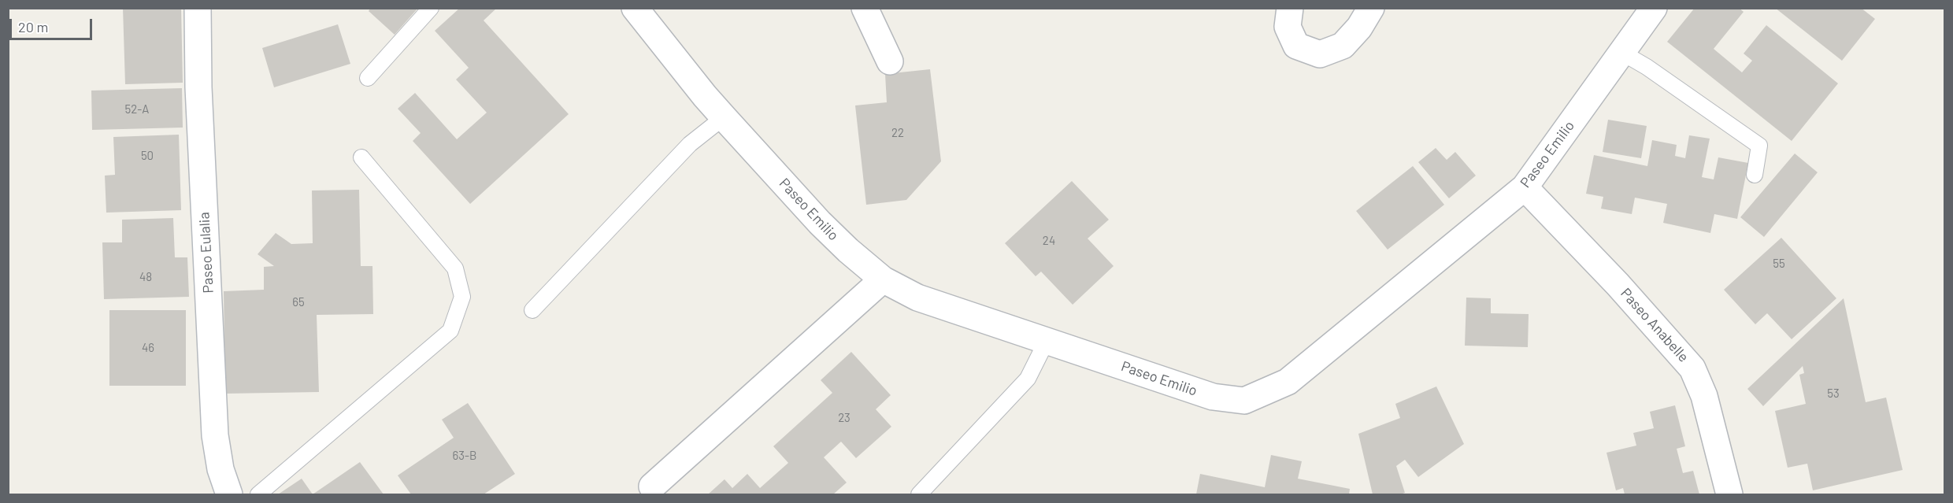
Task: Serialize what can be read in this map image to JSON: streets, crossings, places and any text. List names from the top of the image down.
{
  "streets": {
    "street": ["Paseo Emilio", "Paseo Eulalia", "Paseo Anabelle"]
  },
  "crossings": [
    ["Paseo Emilio", "Paseo Anabelle"]
  ],
  "house_numbers": [
    "52-A",
    "22",
    "50",
    "24",
    "55",
    "48",
    "65",
    "46",
    "53",
    "23",
    "63-B"
  ],
  "scale_bar": "20 m"
}
